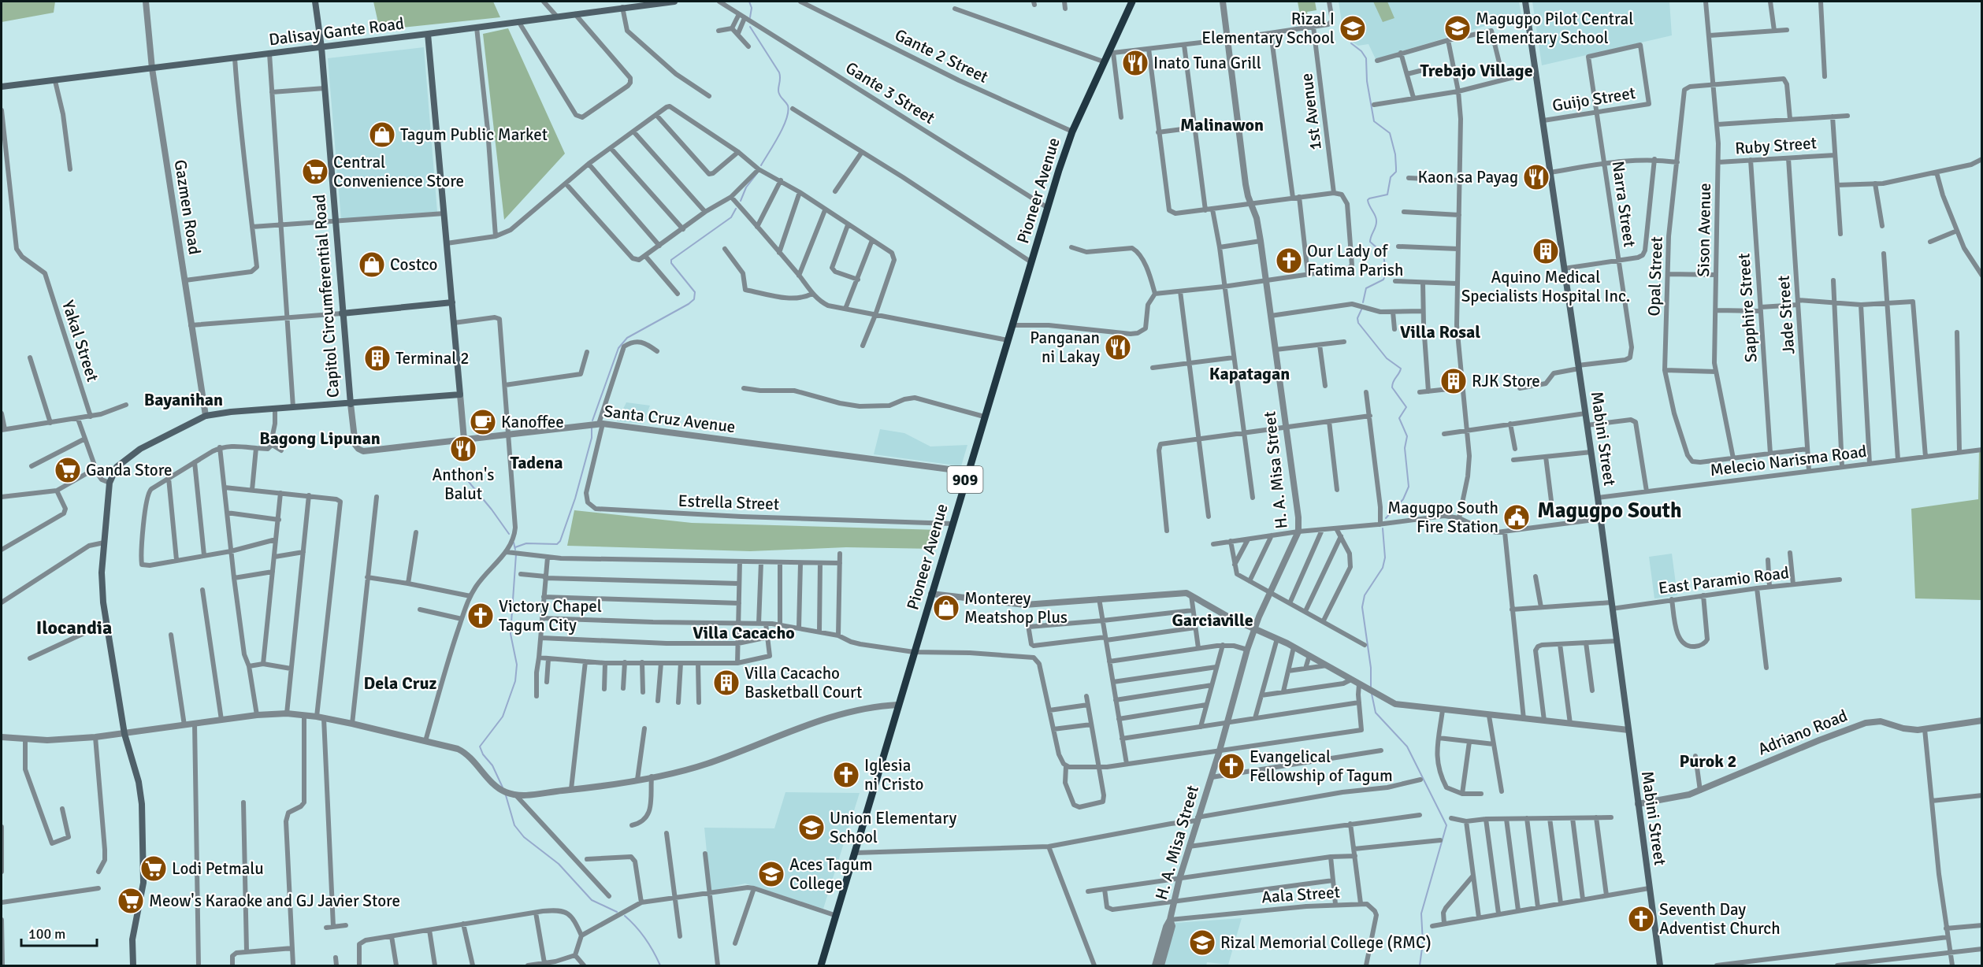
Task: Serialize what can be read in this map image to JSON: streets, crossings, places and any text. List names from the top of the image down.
{
  "streets": {
    "highway": ["Pioneer Avenue", "909"],
    "main road": ["Dalisay Gante Road", "Capitol Circumferential Road", "Mabini Street"],
    "street": [
      "Gante 2 Street",
      "Gante 3 Street",
      "Guijo Street",
      "1st Avenue",
      "Ruby Street",
      "Narra Street",
      "Gazmen Road",
      "Sison Avenue",
      "Opal Street",
      "Sapphire Street",
      "Jade Street",
      "Yakal Street",
      "Santa Cruz Avenue",
      "Melecio Narisma Road",
      "H. A. Misa Street",
      "Estrella Street",
      "East Paramio Road",
      "Adriano Road",
      "Aala Street"
    ]
  },
  "crossings": [
    ["Dalisay Gante Road", "Gazmen Road"],
    ["Dalisay Gante Road", "Capitol Circumferential Road"],
    ["Gante 2 Street", "Pioneer Avenue"],
    ["Gante 3 Street", "Pioneer Avenue"],
    ["Guijo Street", "Narra Street"],
    ["Guijo Street", "Mabini Street"],
    ["Ruby Street", "Sison Avenue"],
    ["Ruby Street", "Sapphire Street"],
    ["Ruby Street", "Jade Street"],
    ["Pioneer Avenue", "Santa Cruz Avenue"],
    ["Pioneer Avenue", "Estrella Street"],
    ["Narra Street", "Mabini Street"],
    ["Gazmen Road", "Capitol Circumferential Road"],
    ["Sison Avenue", "Opal Street"],
    ["Capitol Circumferential Road", "Santa Cruz Avenue"],
    ["Jade Street", "Melecio Narisma Road"],
    ["Santa Cruz Avenue", "Estrella Street"],
    ["Mabini Street", "Melecio Narisma Road"],
    ["Mabini Street", "East Paramio Road"],
    ["Mabini Street", "Adriano Road"],
    ["H. A. Misa Street", "Aala Street"]
  ],
  "districts": [
    "Trebajo Village",
    "Malinawon",
    "Villa Rosal",
    "Kapatagan",
    "Bayanihan",
    "Bagong Lipunan",
    "Tadena",
    "Magugpo South",
    "Garciaville",
    "Ilocandia",
    "Villa Cacacho",
    "Dela Cruz",
    "Purok 2"
  ],
  "places": {
    "school or university": [
      "Rizal I Elementary School",
      "Magugpo Pilot Central Elementary School",
      "Union Elementary School",
      "Aces Tagum College",
      "Rizal Memorial College (RMC)"
    ],
    "restaurant": [
      "Inato Tuna Grill",
      "Kaon sa Payag",
      "Panganan ni Lakay",
      "Anthon's Balut"
    ],
    "shop": ["Tagum Public Market", "Costco", "Monterey Meatshop Plus"],
    "supermarket": [
      "Central Convenience Store",
      "Ganda Store",
      "Lodi Petmalu",
      "Meow's Karaoke and GJ Javier Store"
    ],
    "building": [
      "Aquino Medical Specialists Hospital Inc.",
      "Terminal 2",
      "RJK Store",
      "Villa Cacacho Basketball Court"
    ],
    "church": [
      "Our Lady of Fatima Parish",
      "Victory Chapel Tagum City",
      "Evangelical Fellowship of Tagum",
      "Iglesia ni Cristo",
      "Seventh Day Adventist Church"
    ],
    "cafe": ["Kanoffee"],
    "public building": ["Magugpo South Fire Station"]
  },
  "scale_bar": "100 m"
}
